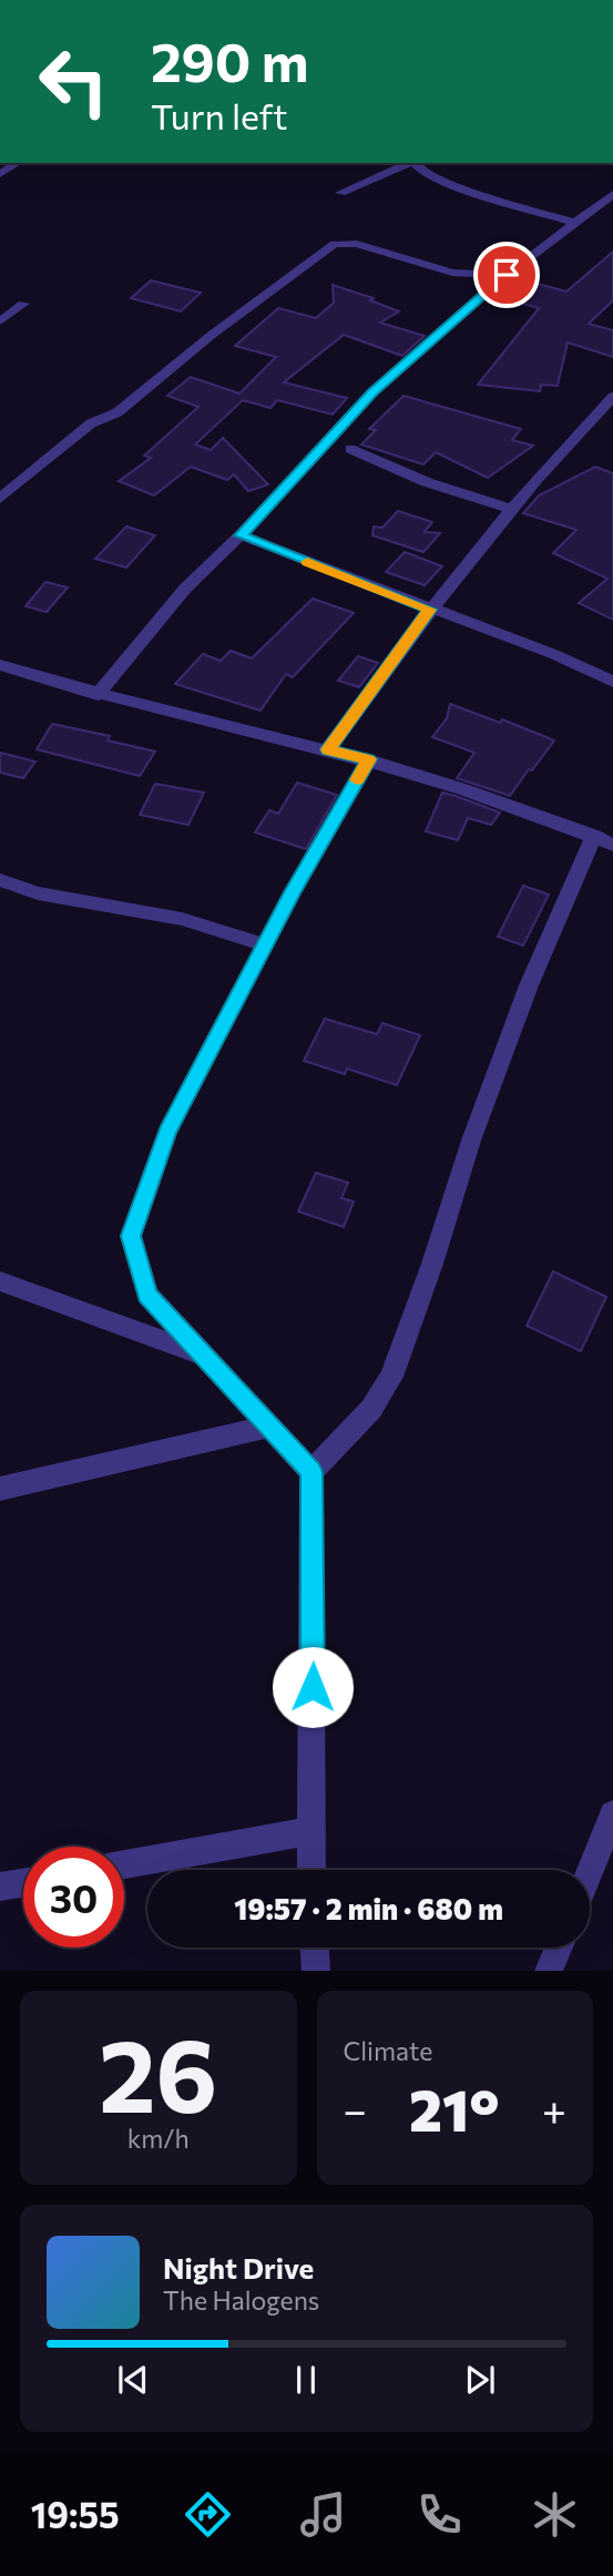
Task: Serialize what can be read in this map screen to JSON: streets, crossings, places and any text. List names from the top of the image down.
{
  "page": {
    "turn": ["290 m", "Turn left"],
    "limit": "30",
    "trip": "19:57 · 2 min · 680 m",
    "tile": [
      ["26", "km/h"],
      "Climate"
    ],
    "heat": ["−", "21°", "+"],
    "song": ["Night Drive", "The Halogens"],
    "tabs": "19:55"
  }
}
